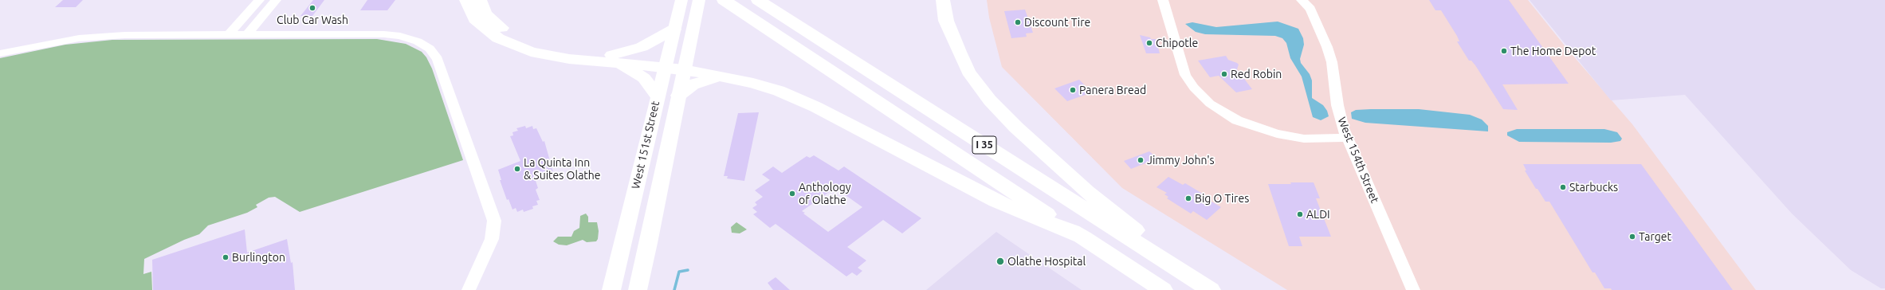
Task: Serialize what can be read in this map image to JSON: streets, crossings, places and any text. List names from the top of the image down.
{
  "streets": {
    "highway": ["I 35"],
    "main road": ["West 151st Street"],
    "street": ["West 154th Street"]
  },
  "places": [
    "Club Car Wash",
    "Discount Tire",
    "Chipotle",
    "The Home Depot",
    "Red Robin",
    "Panera Bread",
    "Jimmy John's",
    "La Quinta Inn & Suites Olathe",
    "Starbucks",
    "Anthology of Olathe",
    "Big O Tires",
    "ALDI",
    "Target",
    "Burlington",
    "Olathe Hospital"
  ]
}
